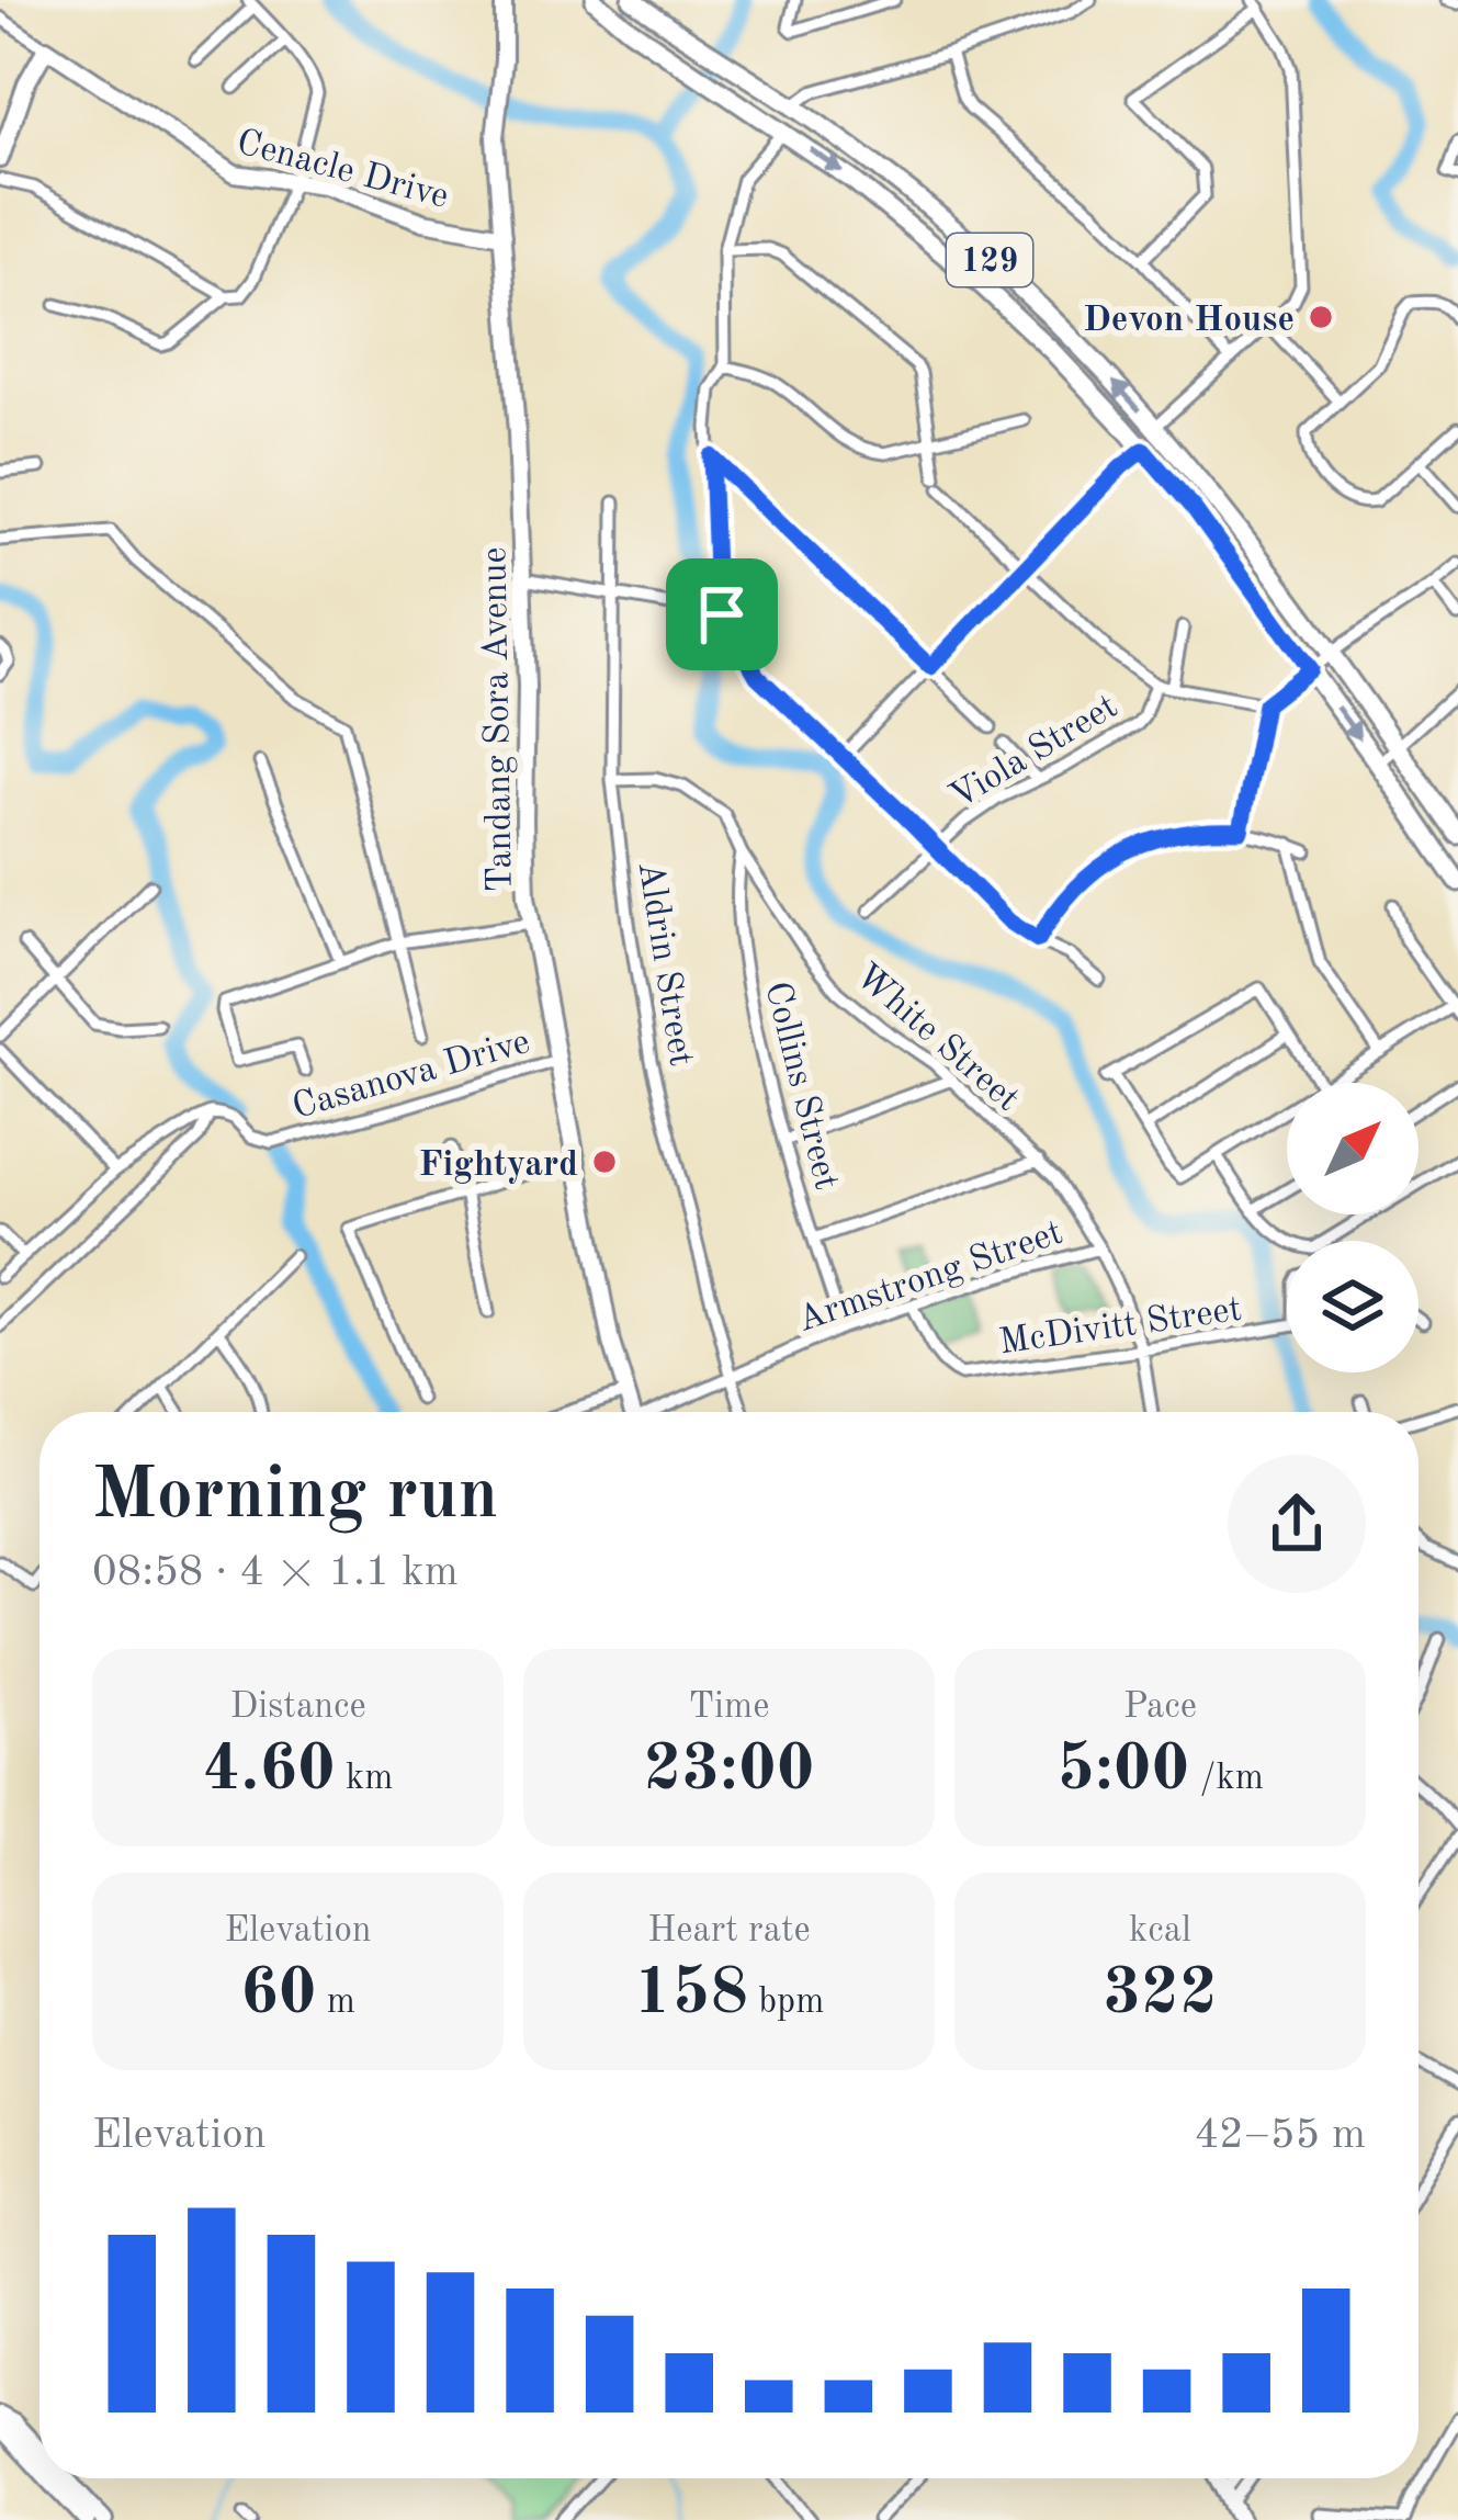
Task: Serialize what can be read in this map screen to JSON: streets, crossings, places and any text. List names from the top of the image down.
{
  "streets": {
    "main road": ["Cenacle Drive", "129", "Tandang Sora Avenue"],
    "street": [
      "Viola Street",
      "Aldrin Street",
      "White Street",
      "Casanova Drive",
      "Collins Street",
      "Armstrong Street",
      "McDivitt Street"
    ]
  },
  "crossings": [
    ["Cenacle Drive", "Tandang Sora Avenue"],
    ["Tandang Sora Avenue", "Casanova Drive"],
    ["Aldrin Street", "White Street"],
    ["Aldrin Street", "Armstrong Street"],
    ["White Street", "Collins Street"],
    ["White Street", "Armstrong Street"],
    ["White Street", "McDivitt Street"],
    ["Collins Street", "Armstrong Street"],
    ["Armstrong Street", "McDivitt Street"]
  ],
  "places": ["Devon House", "Fightyard"],
  "north": "top right",
  "page": {
    "heading": ["Morning run", "08:58 · 4 × 1.1 km"],
    "stats": [
      ["Distance", "4.60 km"],
      ["Time", "23:00"],
      ["Pace", "5:00 /km"],
      ["Elevation", "60 m"],
      ["Heart rate", "158 bpm"],
      ["kcal", "322"]
    ],
    "chart": ["Elevation", "42–55 m"]
  }
}
